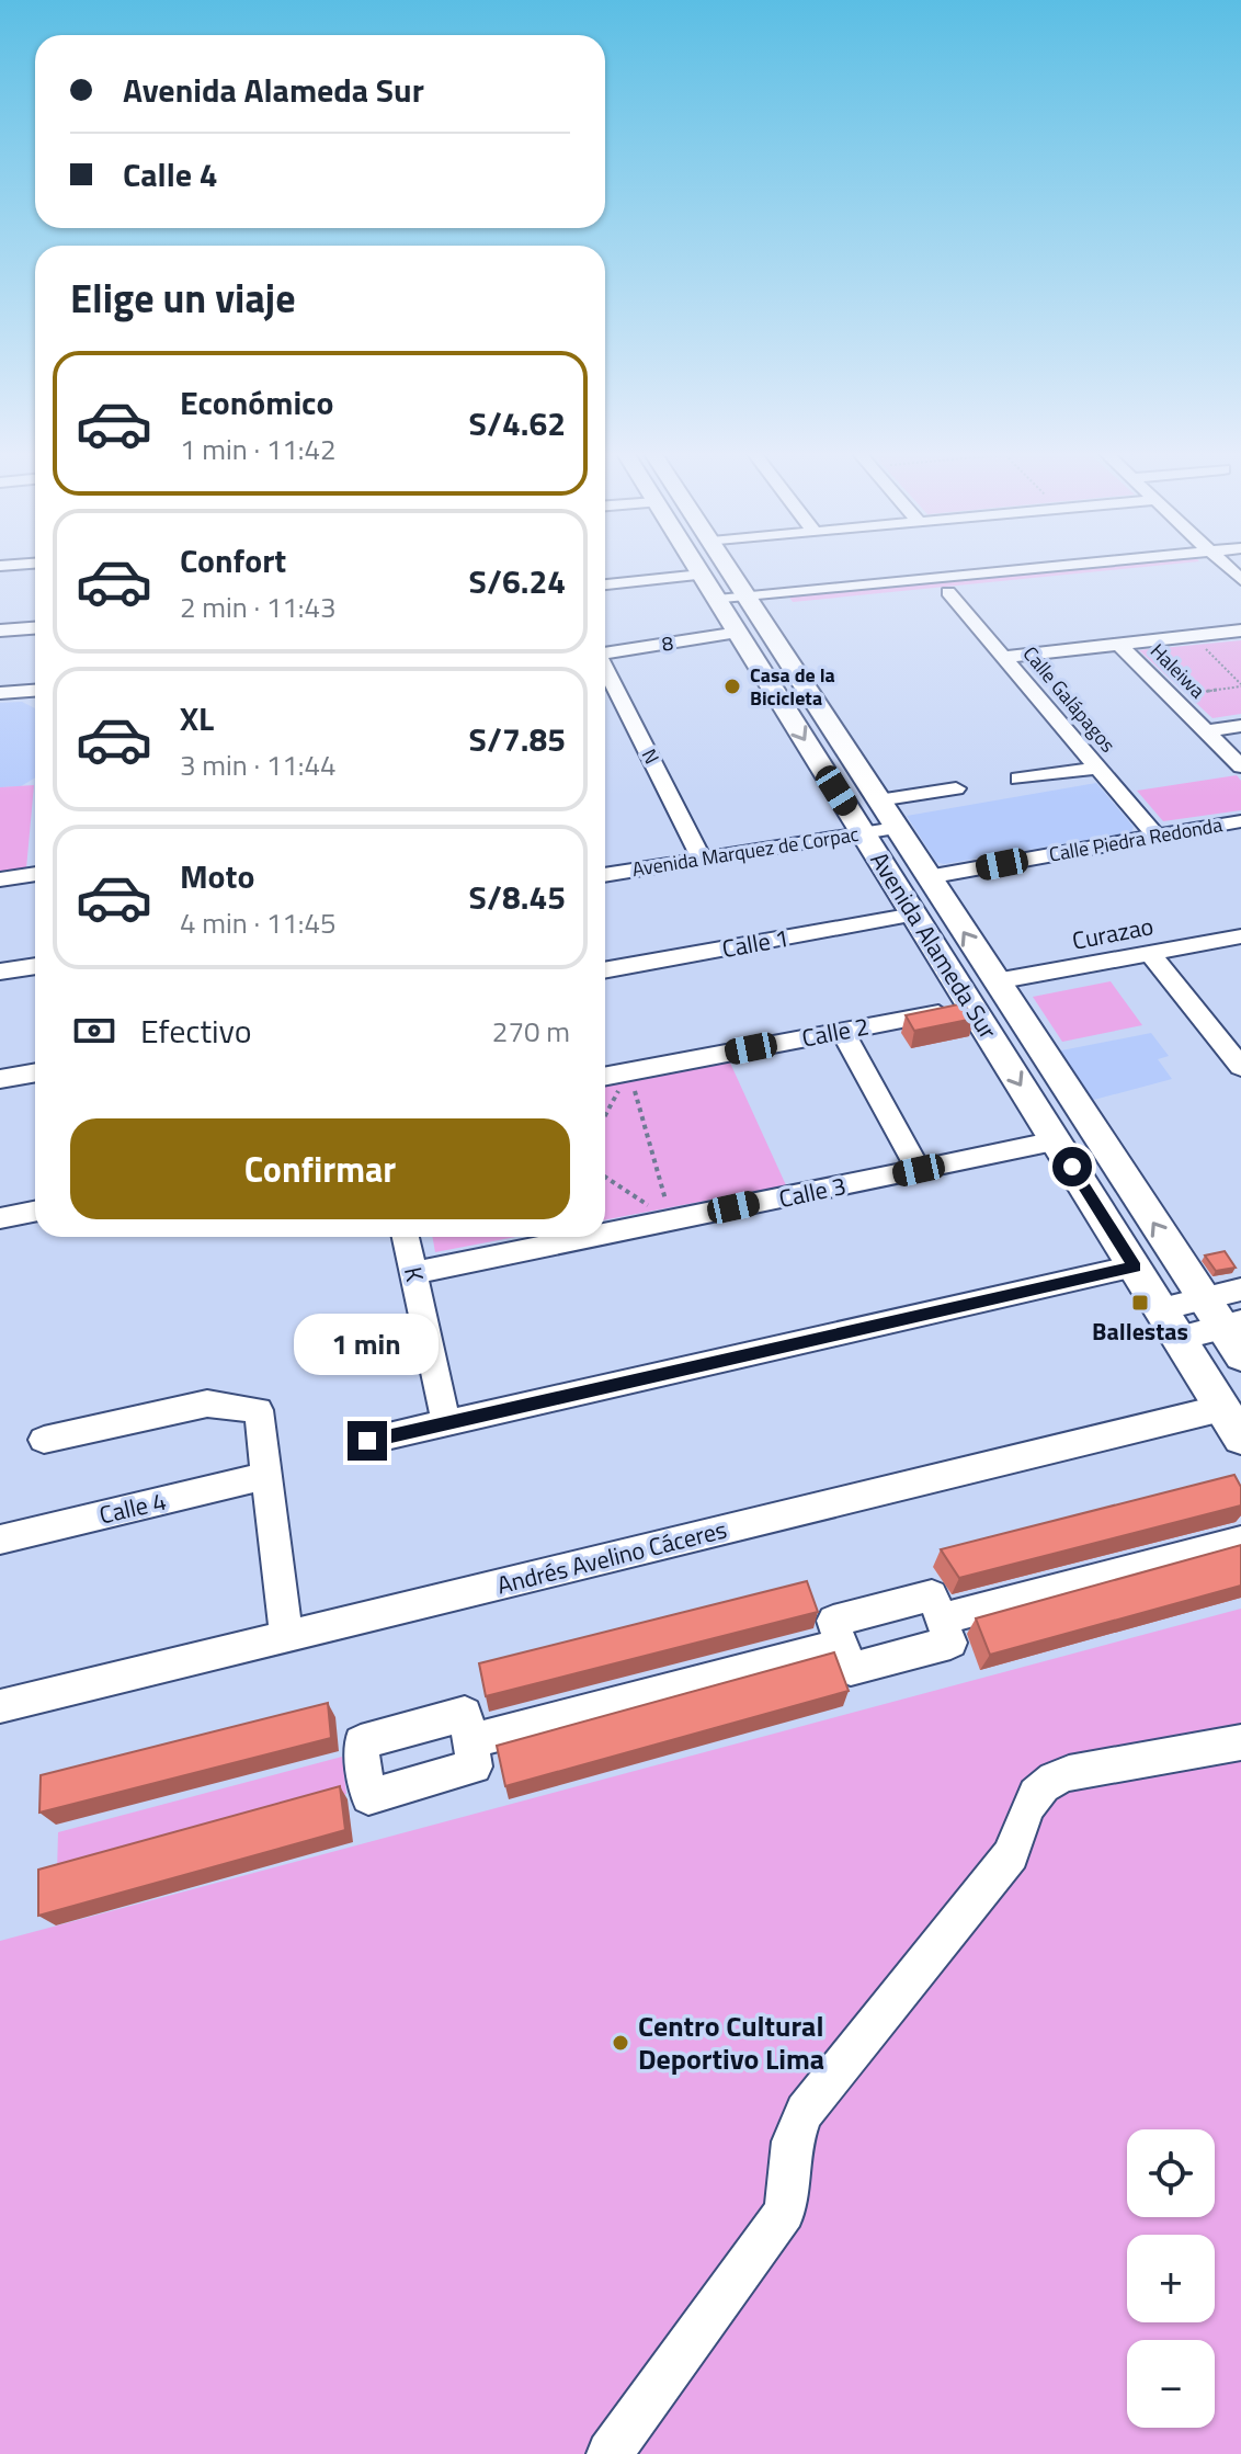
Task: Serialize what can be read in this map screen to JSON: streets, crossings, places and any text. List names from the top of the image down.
{
  "streets": {
    "main road": ["Avenida Alameda Sur"],
    "street": [
      "8",
      "Haleiwa",
      "Calle Galápagos",
      "N",
      "Calle Piedra Redonda",
      "Avenida Marquez de Corpac",
      "Curazao",
      "Calle 1",
      "Calle 2",
      "Calle 3",
      "K",
      "Calle 4",
      "Andrés Avelino Cáceres"
    ]
  },
  "crossings": [
    ["8", "Avenida Alameda Sur"],
    ["Calle Galápagos", "Calle Piedra Redonda"],
    ["N", "Avenida Marquez de Corpac"],
    ["Calle Piedra Redonda", "Avenida Alameda Sur"],
    ["Avenida Marquez de Corpac", "Avenida Alameda Sur"],
    ["Curazao", "Avenida Alameda Sur"],
    ["Calle 1", "Avenida Alameda Sur"],
    ["Avenida Alameda Sur", "Calle 2"],
    ["Avenida Alameda Sur", "Calle 3"],
    ["Avenida Alameda Sur", "Andrés Avelino Cáceres"],
    ["Calle 3", "K"]
  ],
  "places": {
    "other": ["Casa de la Bicicleta", "Centro Cultural Deportivo Lima"],
    "transit": ["Ballestas"]
  },
  "page": {
    "banner": ["Avenida Alameda Sur", "Calle 4"],
    "heading": "Elige un viaje",
    "list": [
      {
        "name": "Económico",
        "note": "1 min · 11:42",
        "value": "S/4.62"
      },
      {
        "name": "Confort",
        "note": "2 min · 11:43",
        "value": "S/6.24"
      },
      {
        "name": "XL",
        "note": "3 min · 11:44",
        "value": "S/7.85"
      },
      {
        "name": "Moto",
        "note": "4 min · 11:45",
        "value": "S/8.45"
      }
    ],
    "pay": ["Efectivo", "270 m"],
    "buttons": "Confirmar",
    "bubble": "1 min",
    "map_buttons": ["+", "−"]
  }
}
